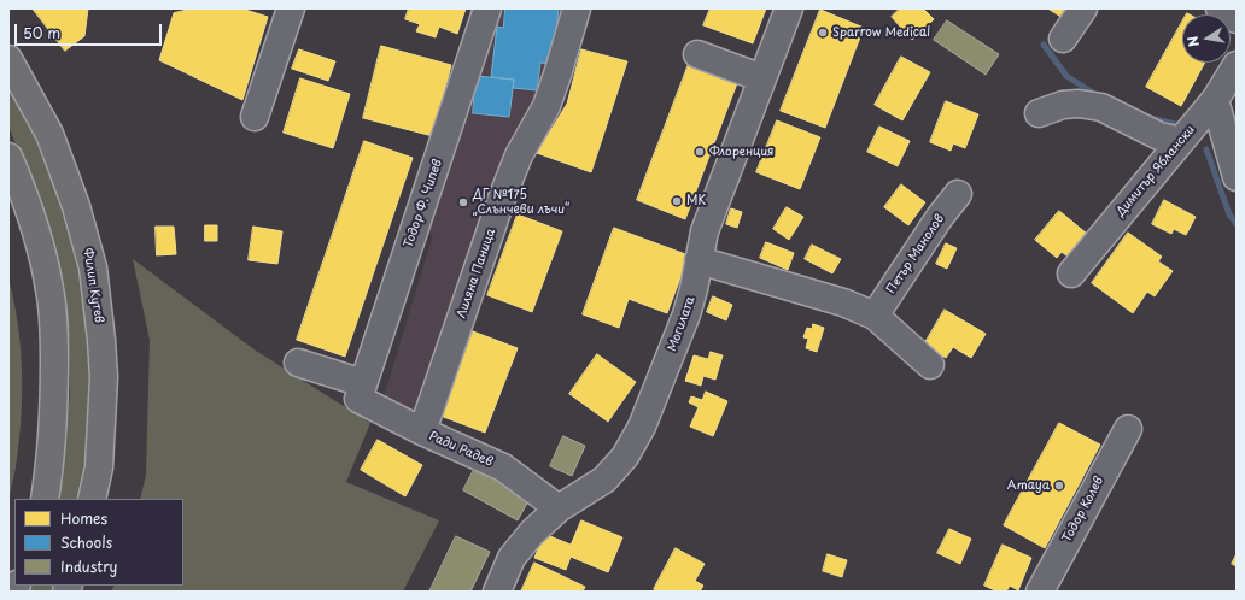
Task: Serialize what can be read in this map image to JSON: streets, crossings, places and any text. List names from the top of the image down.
{
  "streets": {
    "main road": ["Филип Кутев"],
    "street": [
      "Димитър Яблански",
      "Тодор Ф. Чипев",
      "Петър Манолов",
      "Лиляна Паница",
      "Могилата",
      "Ради Радев",
      "Тодор Колев"
    ]
  },
  "crossings": [
    ["Тодор Ф. Чипев", "Ради Радев"],
    ["Лиляна Паница", "Ради Радев"],
    ["Могилата", "Ради Радев"]
  ],
  "places": [
    "Sparrow Medical",
    "Флоренция",
    "MK",
    "ДГ №175 „Слънчеви лъчи“",
    "Amaya"
  ],
  "legend": ["Homes", "Schools", "Industry"],
  "scale_bar": "50 m",
  "north": "left"
}
